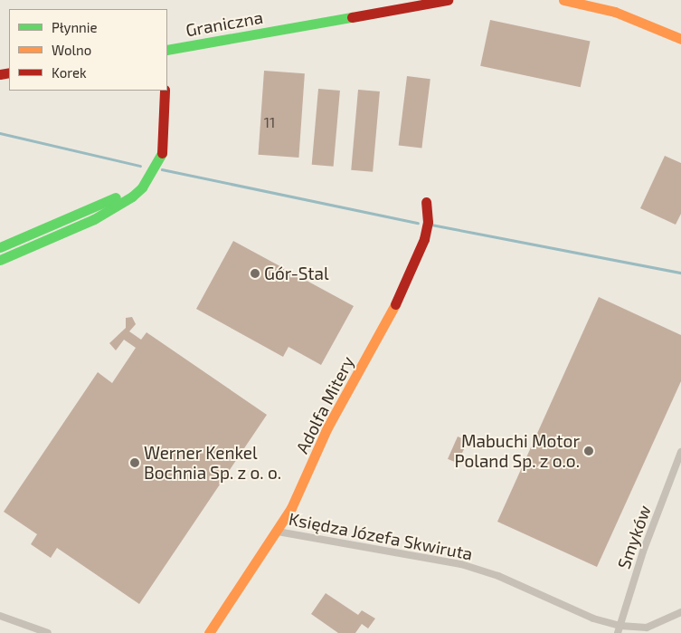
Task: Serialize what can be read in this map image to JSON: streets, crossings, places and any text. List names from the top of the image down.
{
  "streets": {
    "main road": ["Graniczna", "Adolfa Mitery"],
    "street": ["Księdza Józefa Skwiruta", "Smyków"]
  },
  "crossings": [
    ["Adolfa Mitery", "Księdza Józefa Skwiruta"],
    ["Księdza Józefa Skwiruta", "Smyków"]
  ],
  "places": ["Gór-Stal", "Mabuchi Motor Poland Sp. z o.o.", "Werner Kenkel Bochnia Sp. z o. o."],
  "house_numbers": ["11"],
  "legend": ["Płynnie", "Wolno", "Korek"]
}
